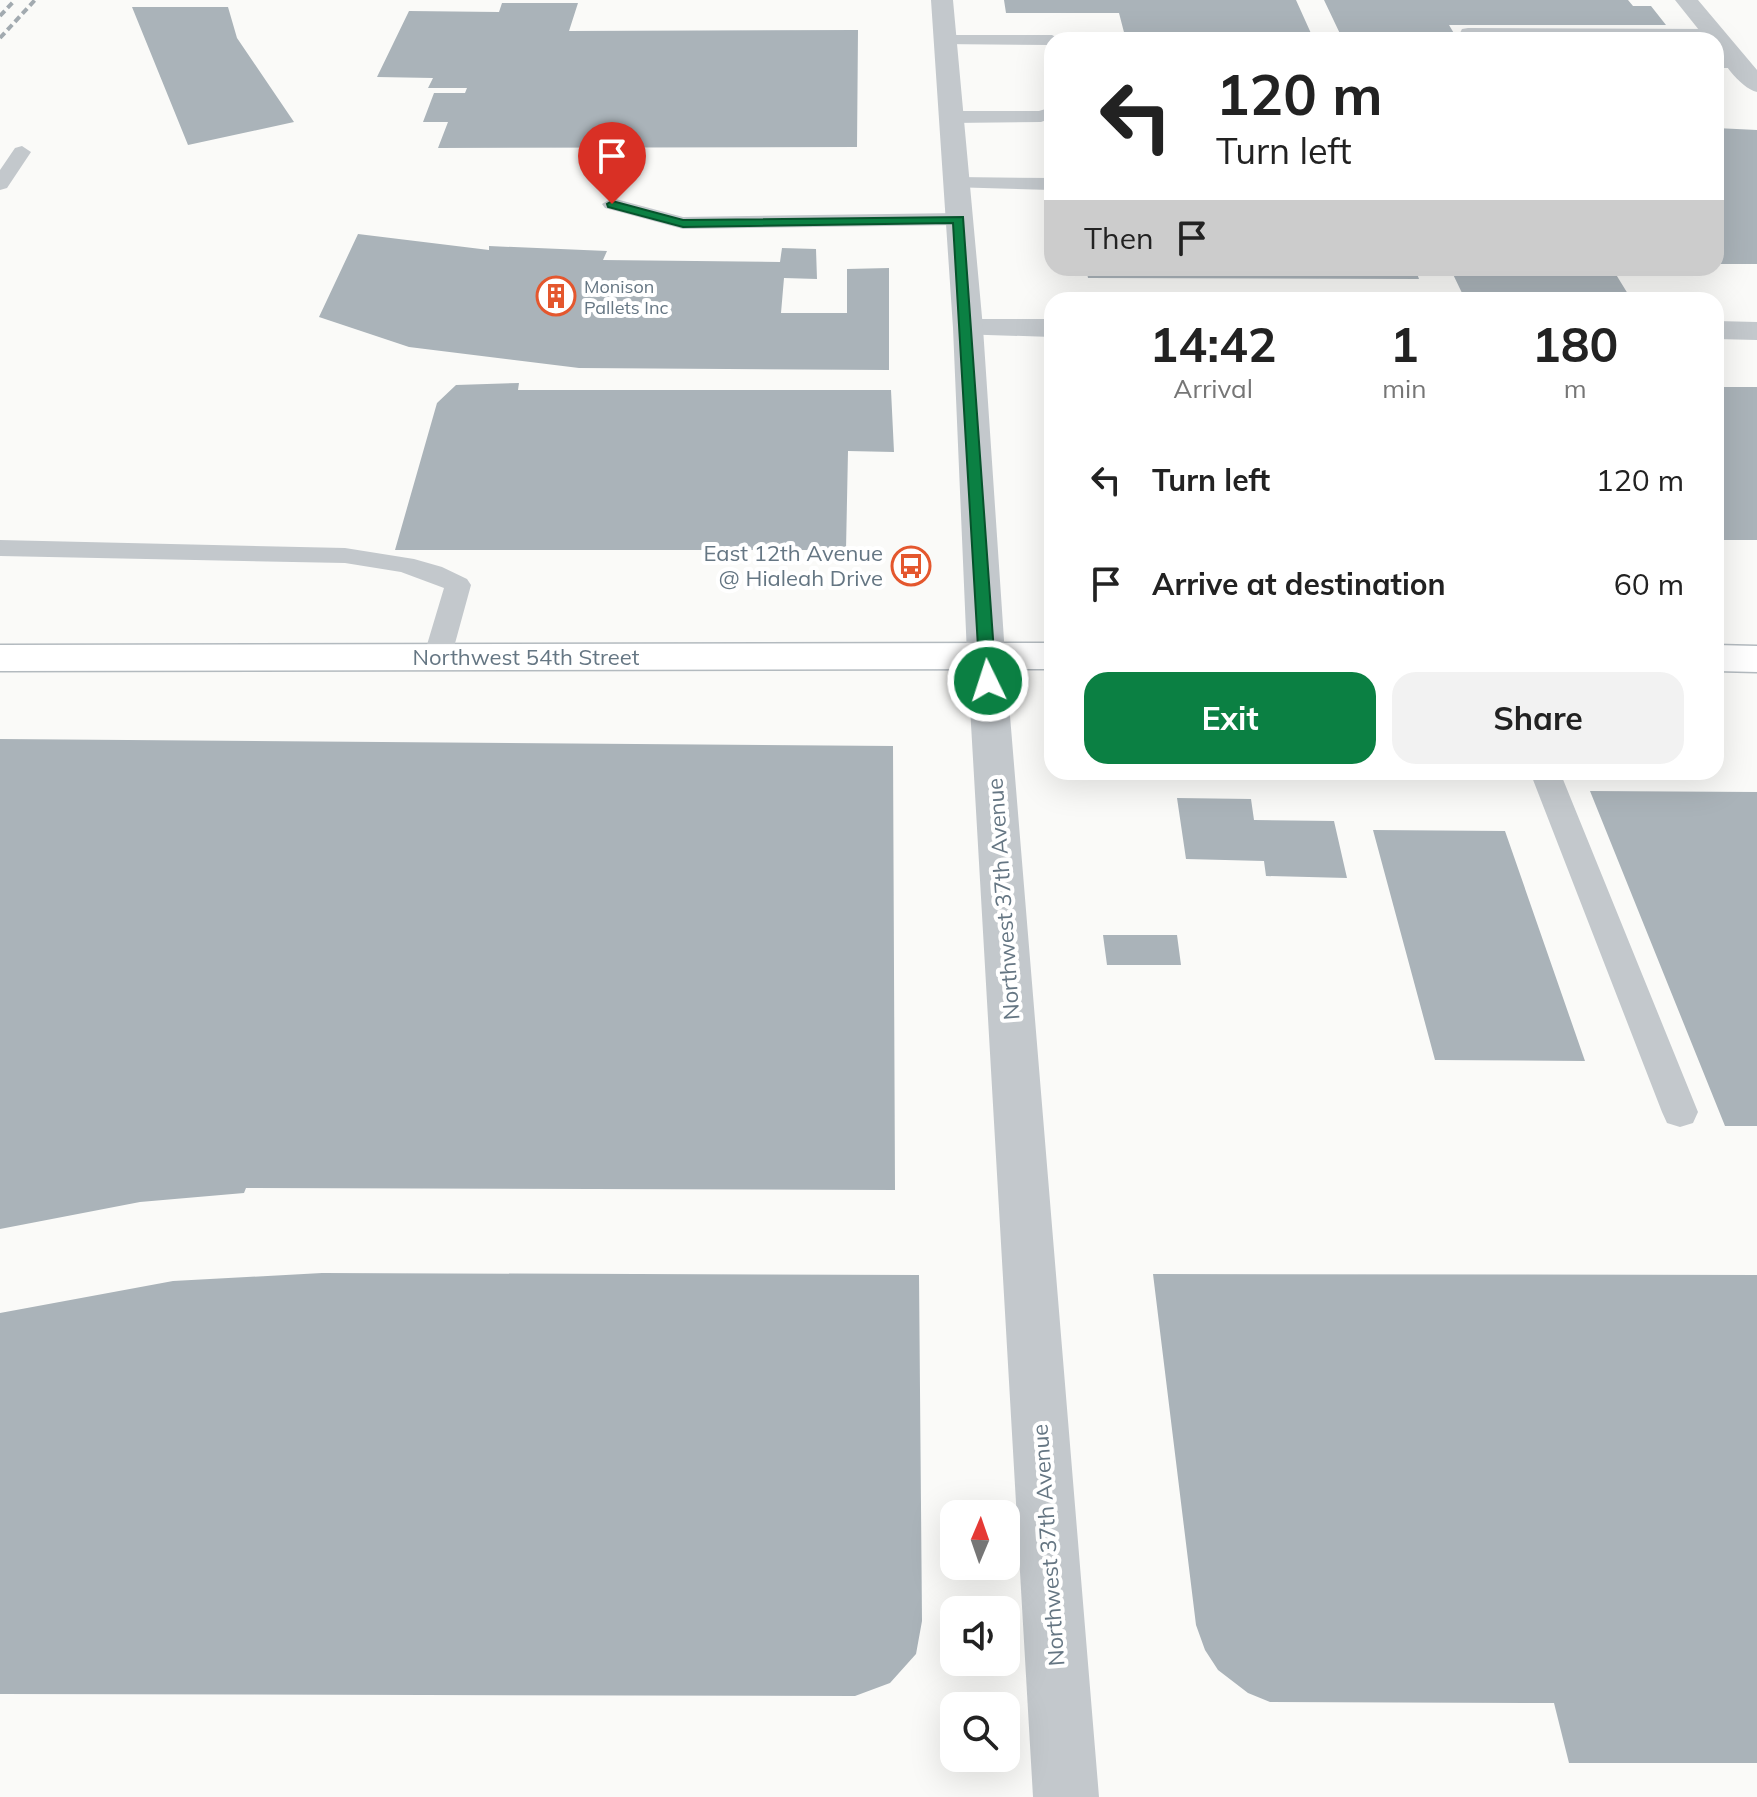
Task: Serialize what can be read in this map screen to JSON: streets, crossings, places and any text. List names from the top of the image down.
{
  "streets": {
    "main road": ["Northwest 54th Street"],
    "street": ["Northwest 37th Avenue"]
  },
  "crossings": [
    ["Northwest 54th Street", "Northwest 37th Avenue"]
  ],
  "places": {
    "building": ["Monison Pallets Inc"],
    "bus stop": ["East 12th Avenue @ Hialeah Drive"]
  },
  "north": "top",
  "page": {
    "turn": ["120 m", "Turn left"],
    "then": "Then",
    "eta": [
      "14:42",
      "Arrival",
      "1",
      "min",
      "180",
      "m"
    ],
    "list": [
      {
        "name": "Turn left",
        "value": "120 m"
      },
      {
        "name": "Arrive at destination",
        "value": "60 m"
      }
    ],
    "buttons": ["Exit", "Share"]
  }
}
